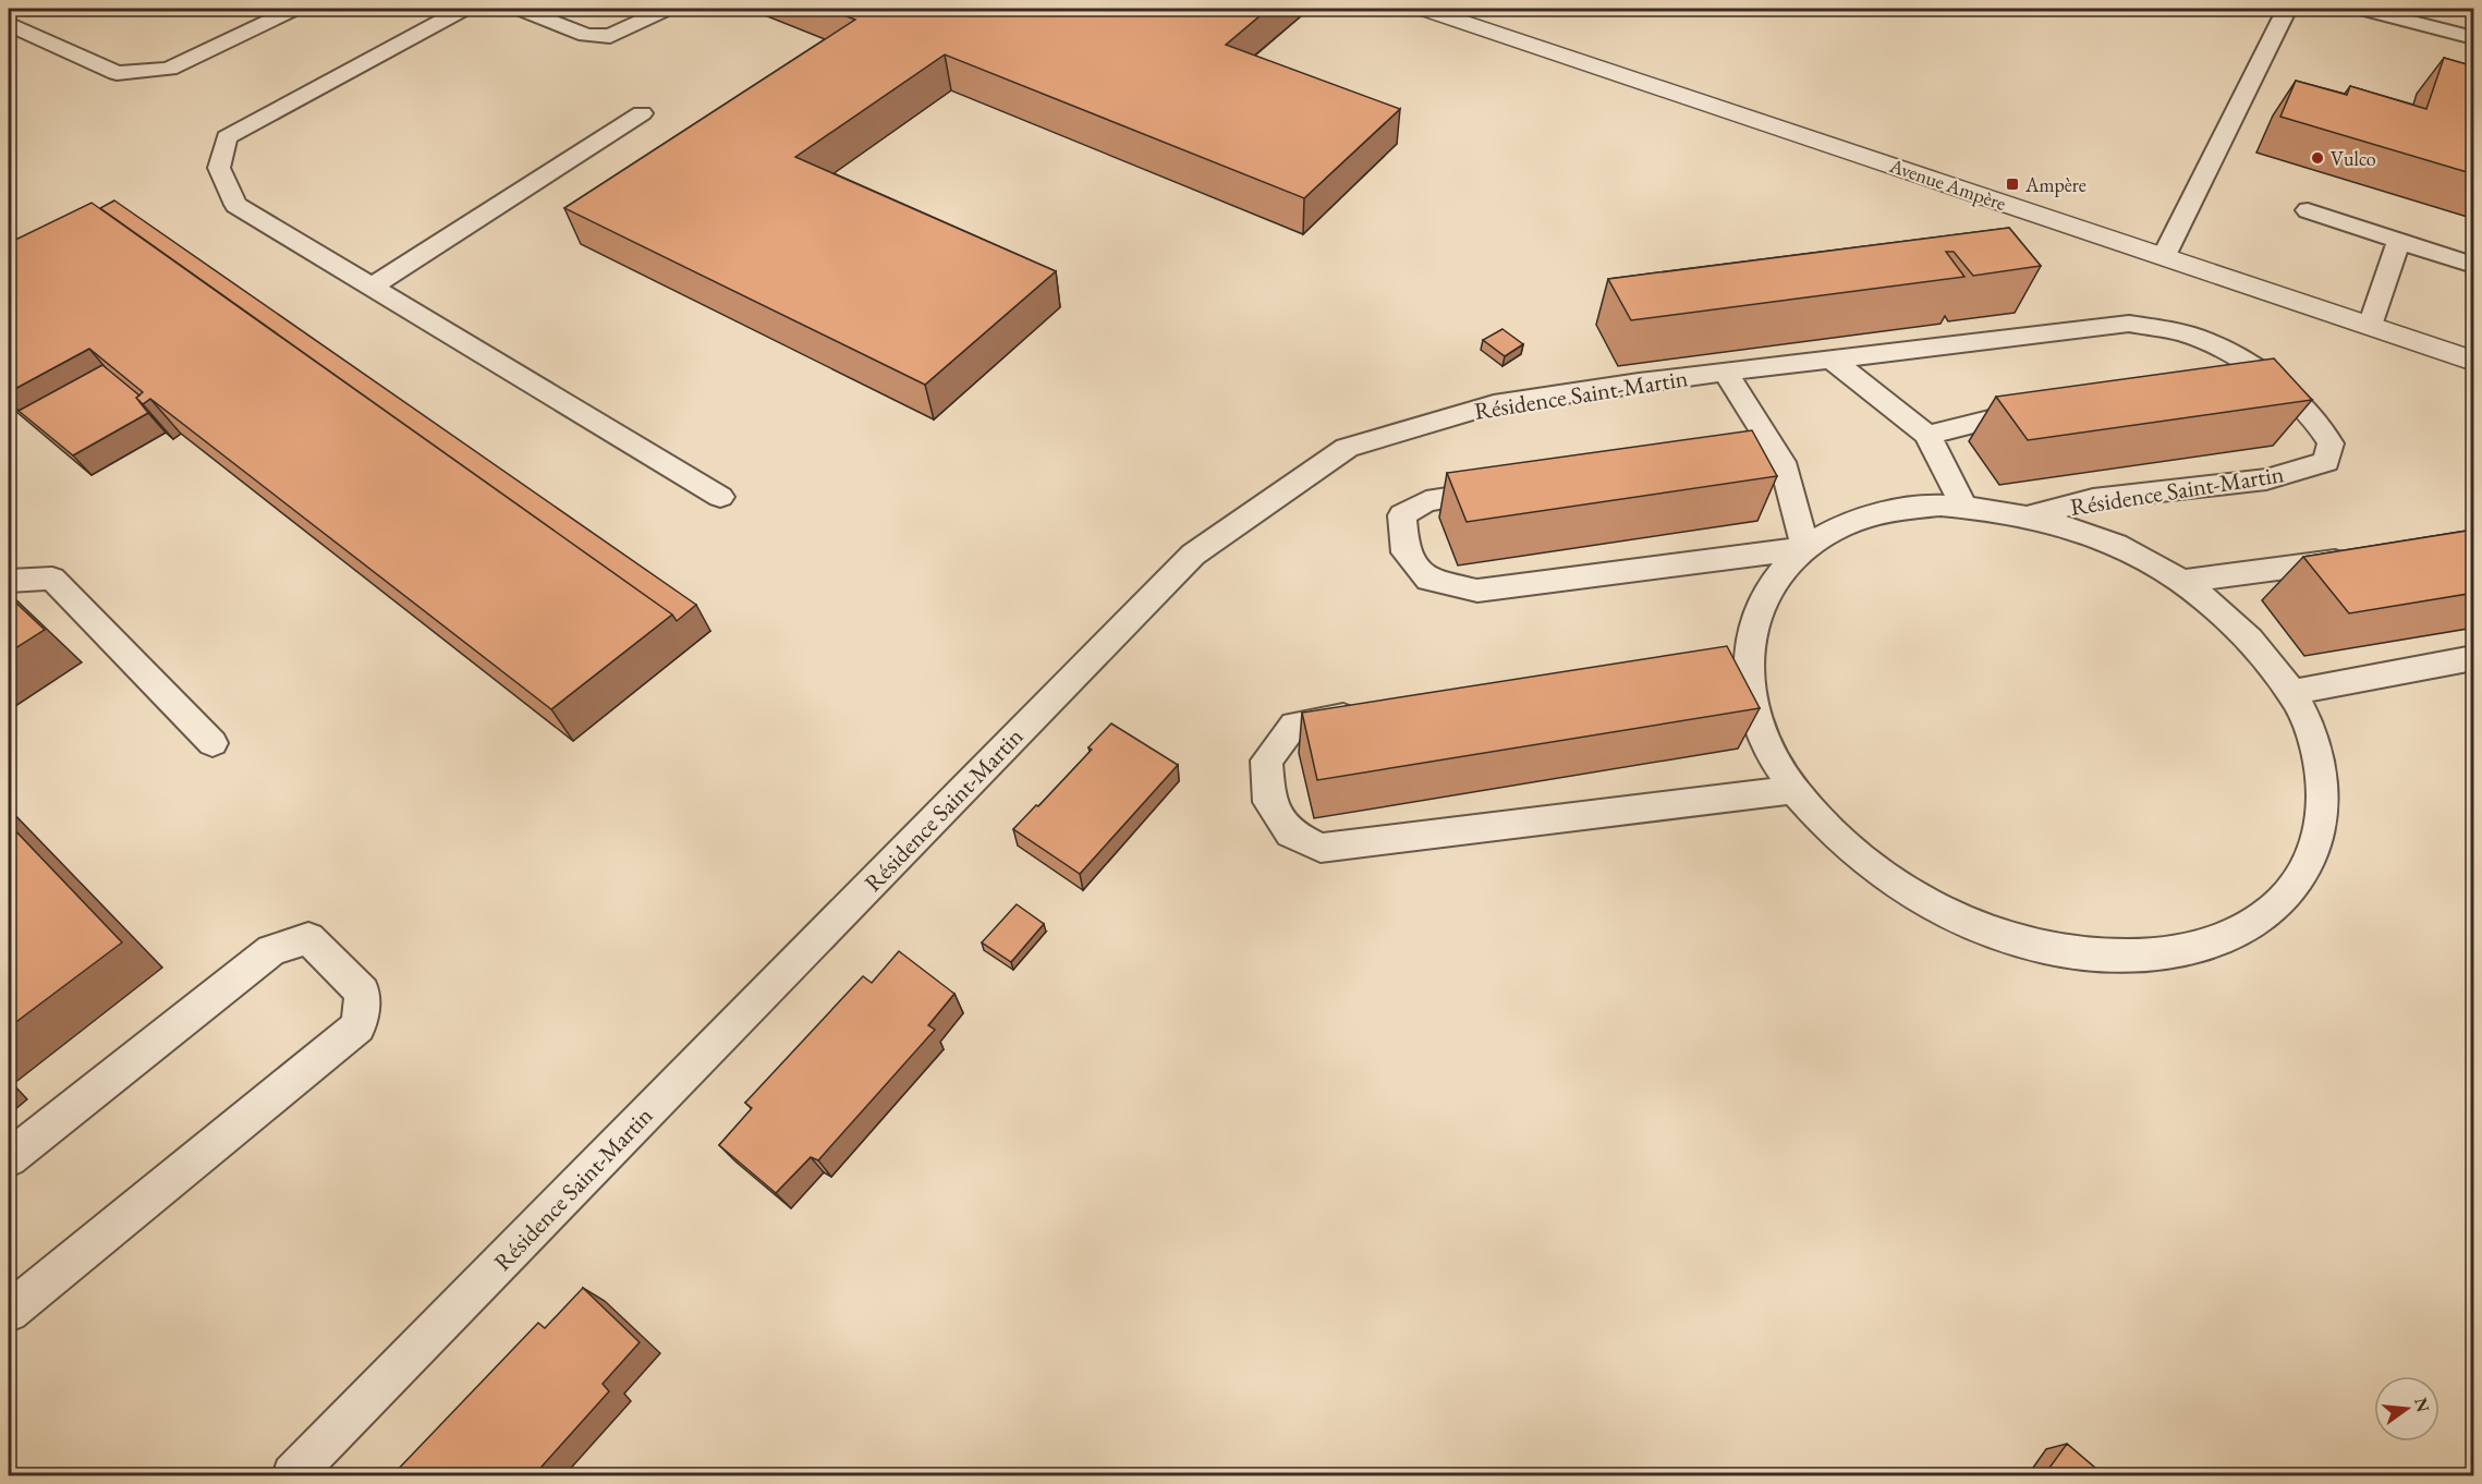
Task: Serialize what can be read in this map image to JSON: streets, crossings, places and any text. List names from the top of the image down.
{
  "streets": {
    "street": ["Avenue Ampère"],
    "lane": ["Résidence Saint-Martin"]
  },
  "places": {
    "other": ["Vulco"],
    "transit": ["Ampère"]
  },
  "north": "right"
}
